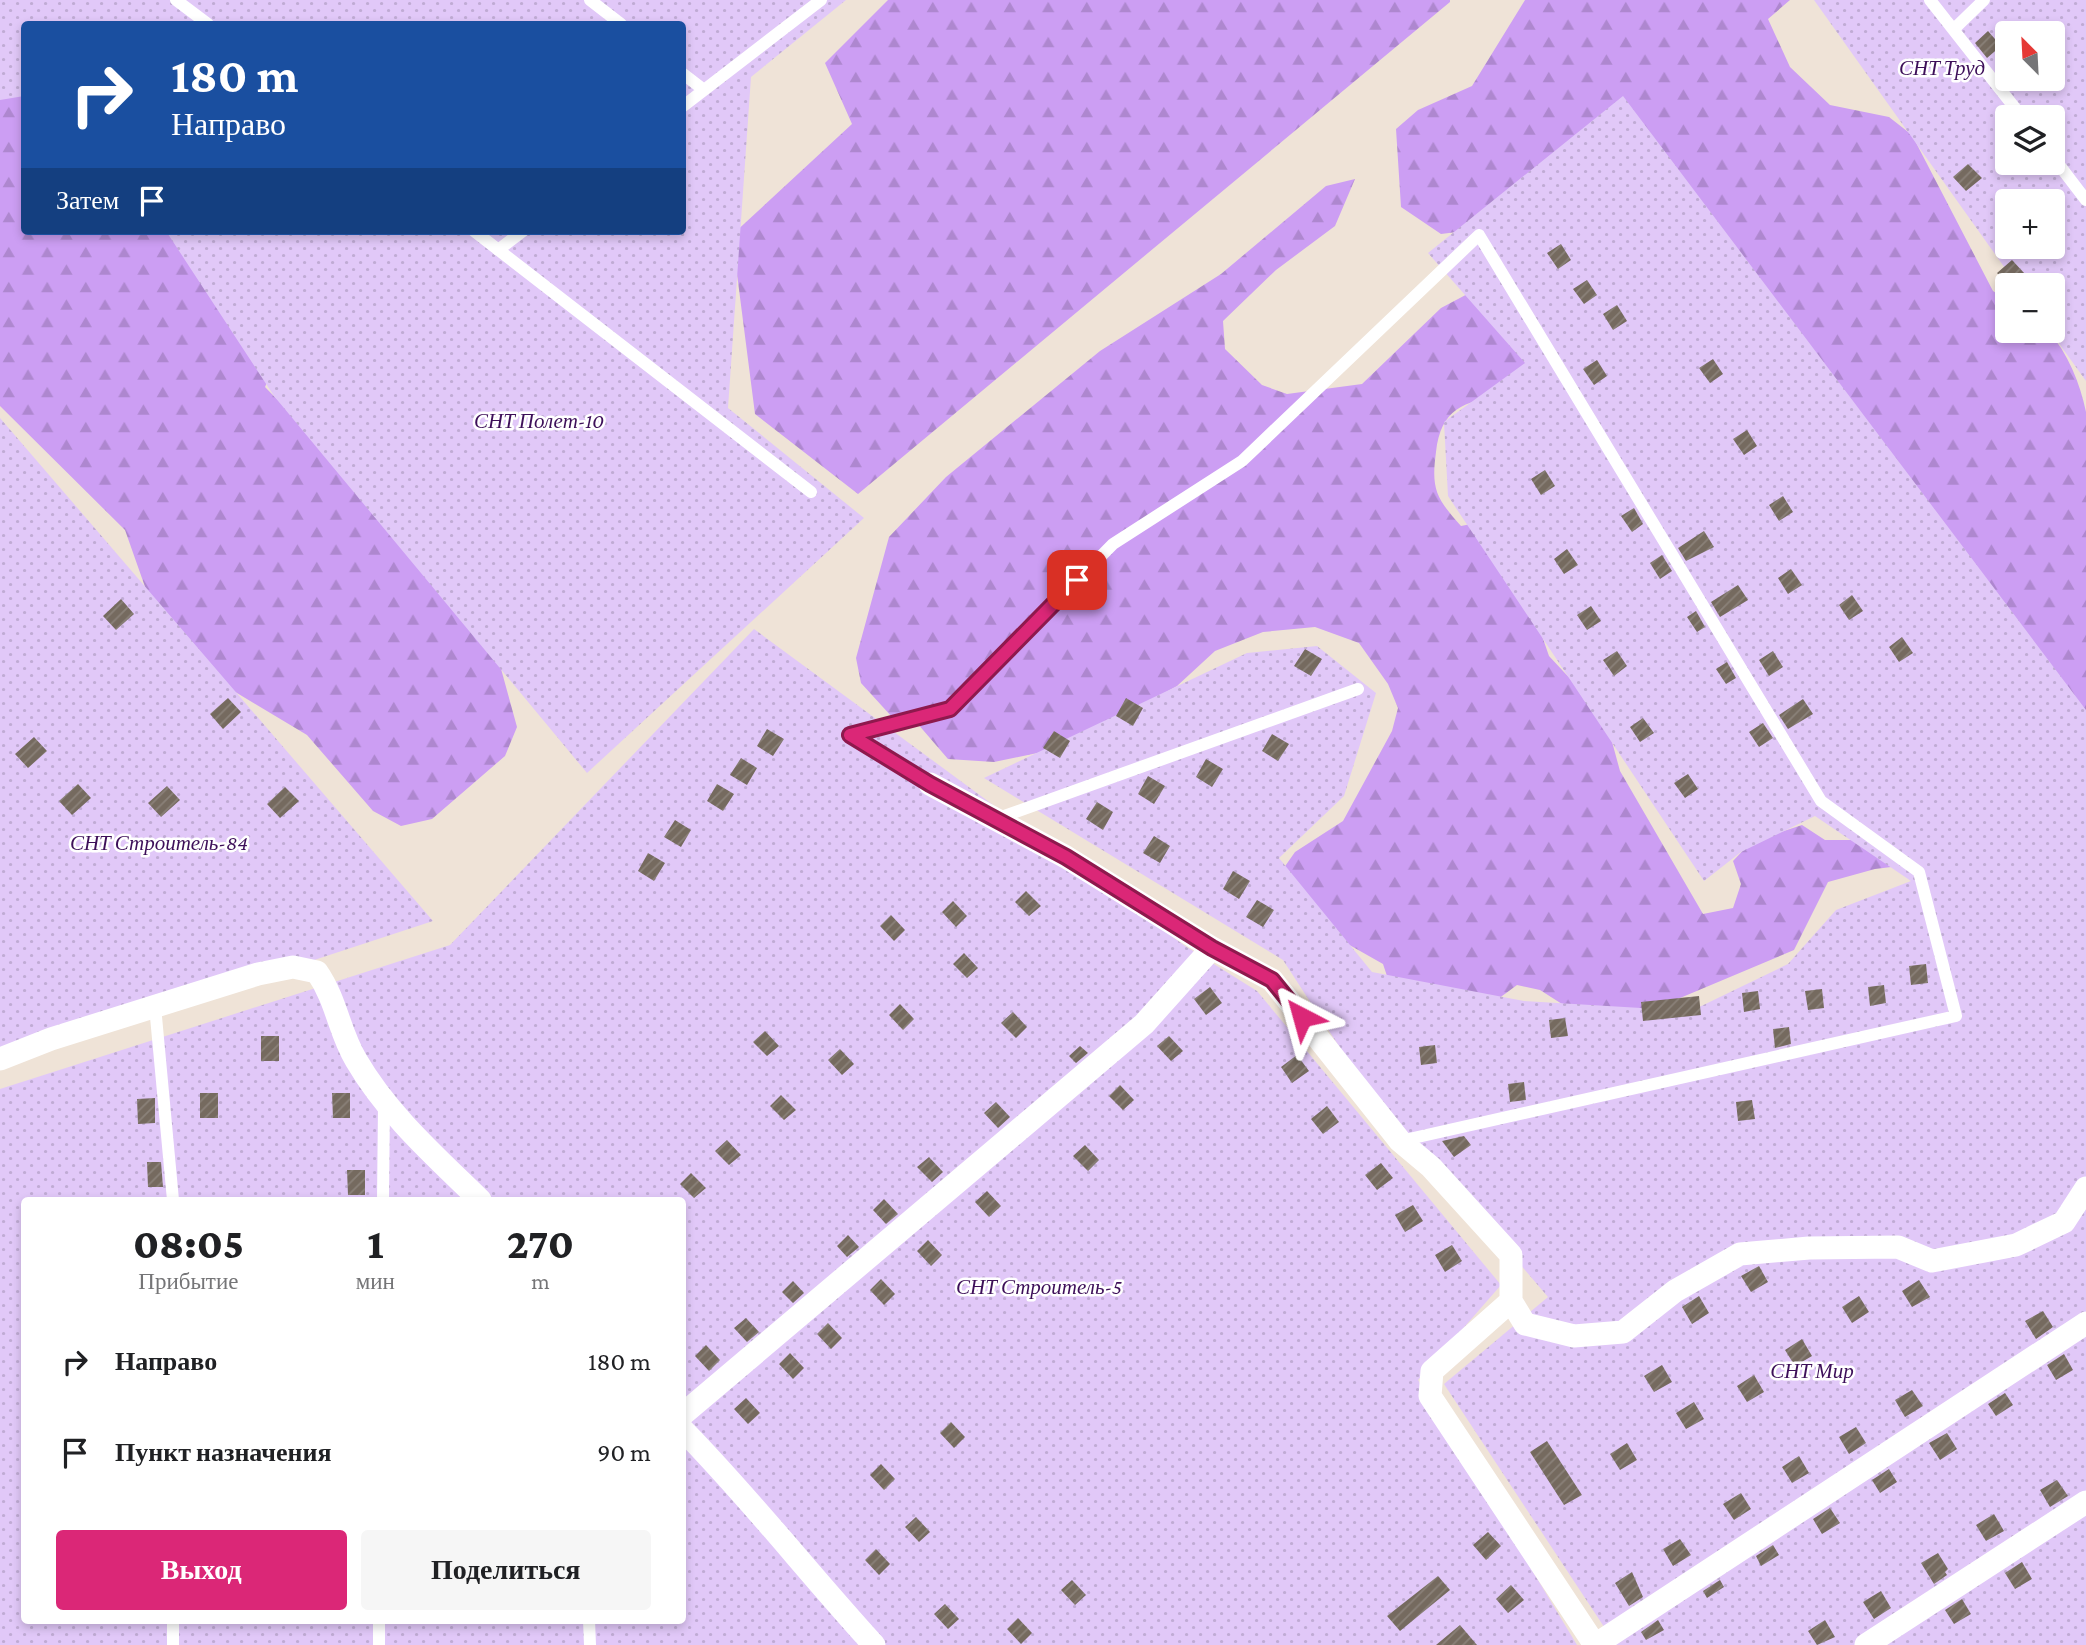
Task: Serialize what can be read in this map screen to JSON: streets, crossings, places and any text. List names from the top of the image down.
{
  "parks": [
    "СНТ Труд",
    "СНТ Полет-10",
    "СНТ Строитель-84",
    "СНТ Строитель-5",
    "СНТ Мир"
  ],
  "north": "top left",
  "page": {
    "map_buttons": ["+", "−"],
    "turn": ["180 m", "Направо"],
    "then": "Затем",
    "eta": [
      "08:05",
      "Прибытие",
      "1",
      "мин",
      "270",
      "m"
    ],
    "list": [
      {
        "name": "Направо",
        "value": "180 m"
      },
      {
        "name": "Пункт назначения",
        "value": "90 m"
      }
    ],
    "buttons": ["Выход", "Поделиться"]
  }
}
